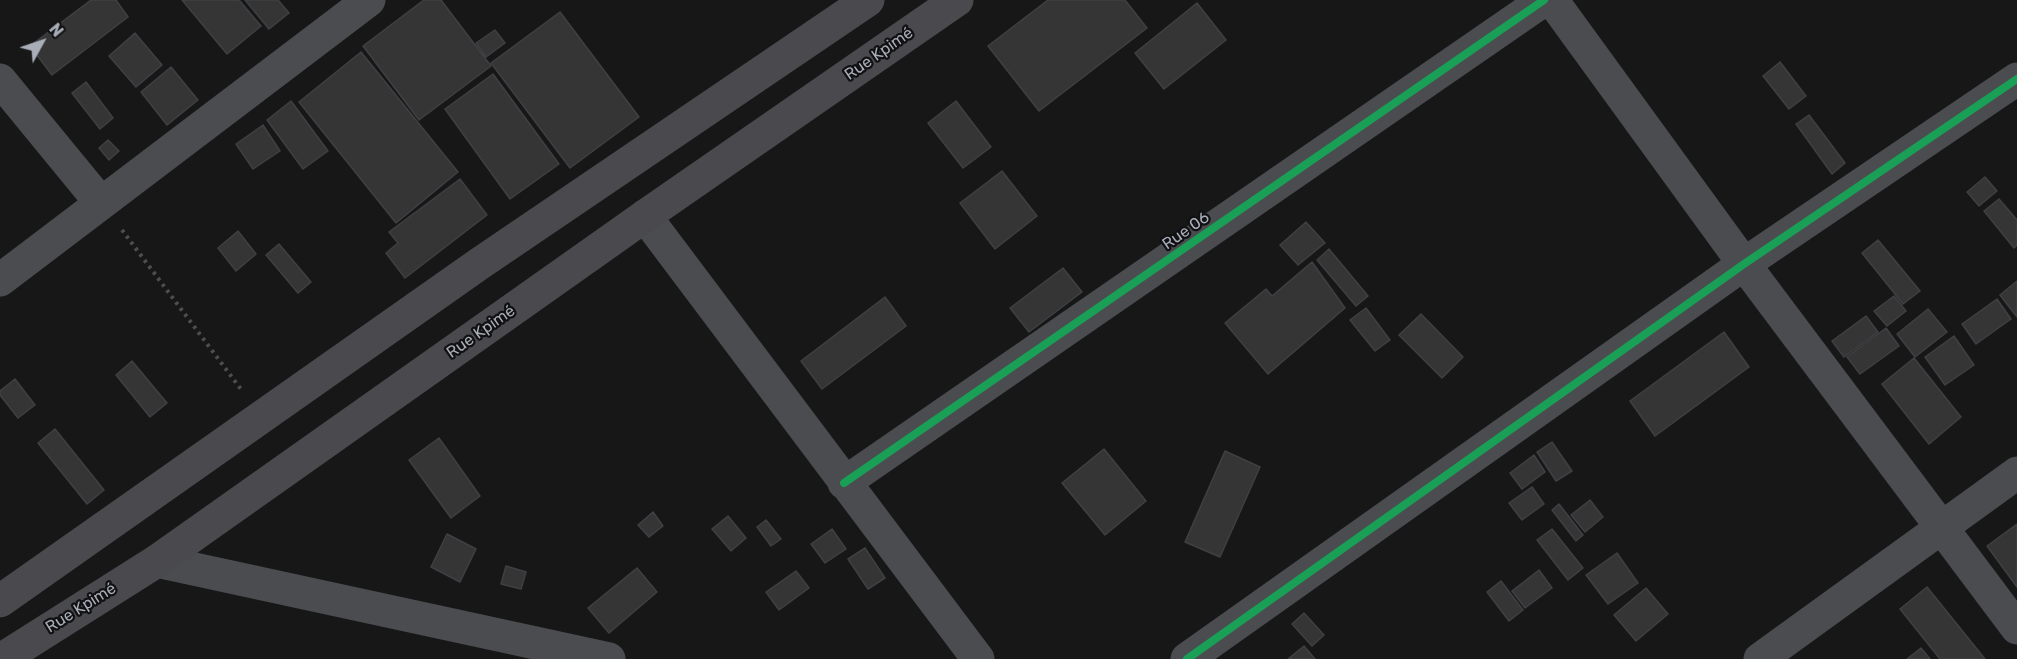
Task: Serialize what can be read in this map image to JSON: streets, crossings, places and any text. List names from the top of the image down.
{
  "streets": {
    "main road": ["Rue Kpimé"],
    "street": ["Rue 06"]
  },
  "north": "top right"
}
